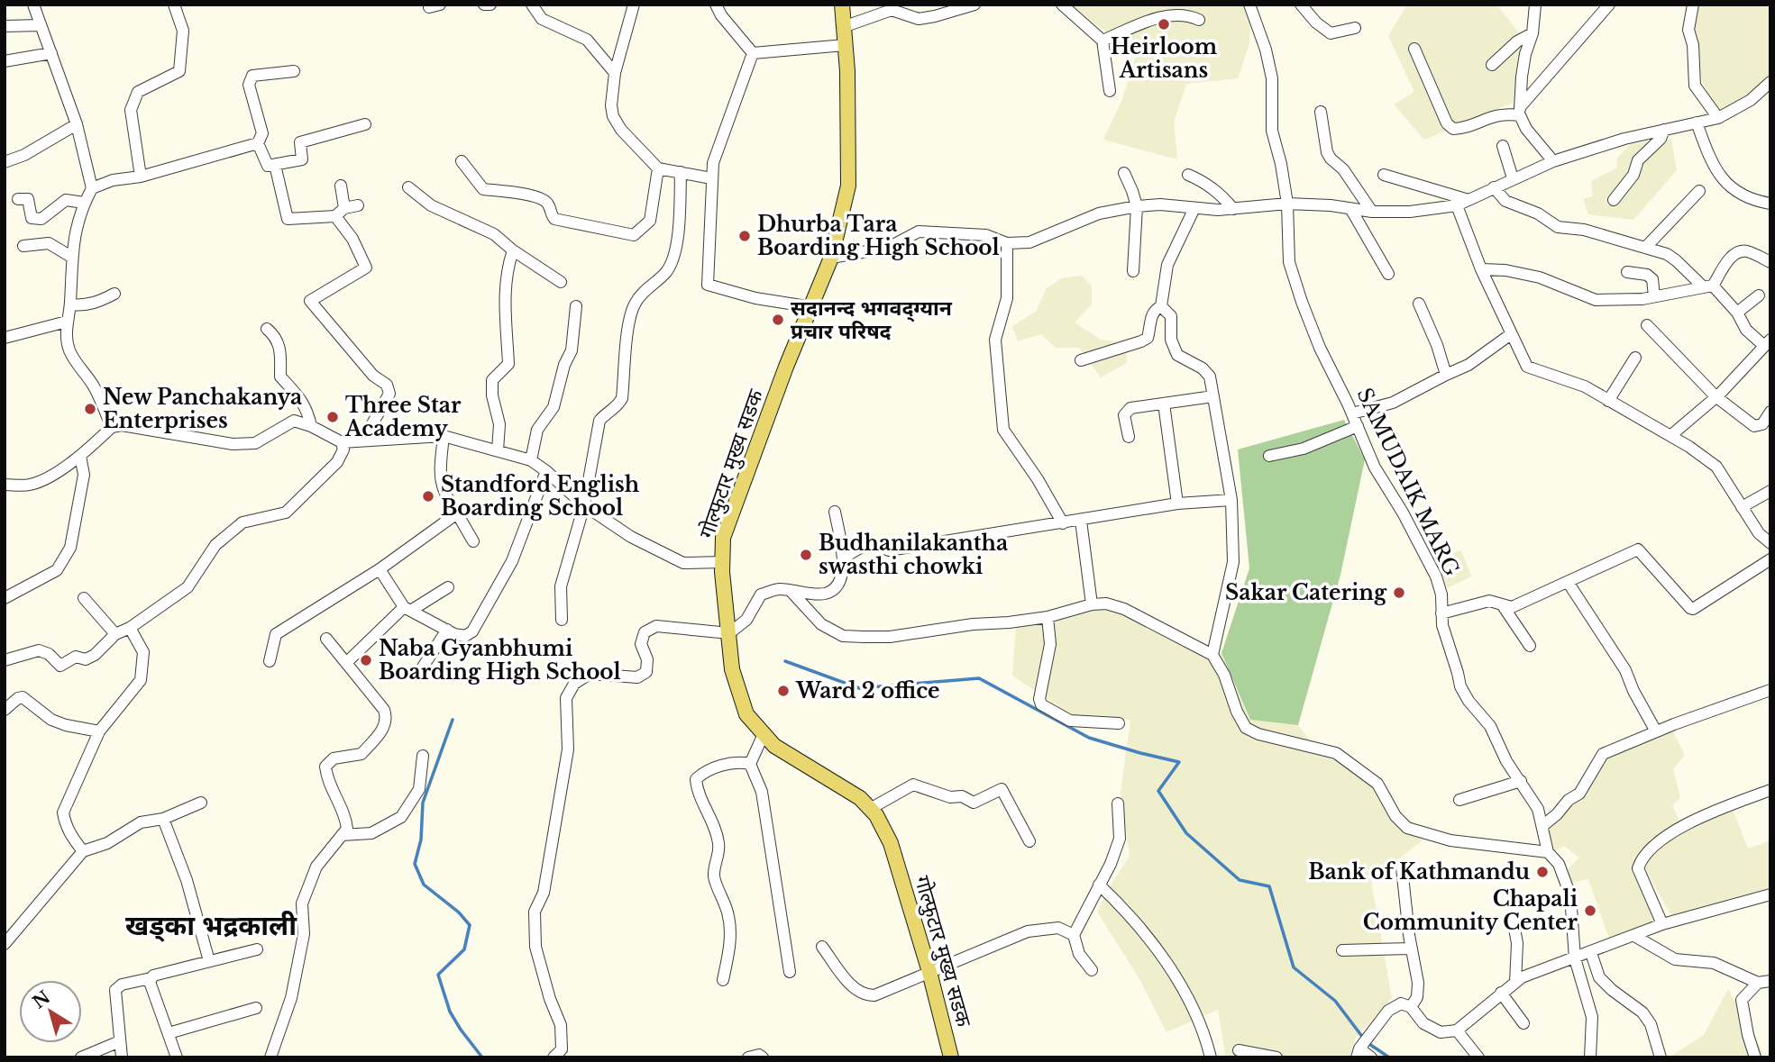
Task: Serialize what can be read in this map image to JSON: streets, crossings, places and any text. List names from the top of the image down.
{
  "streets": {
    "main road": ["गोल्फुटार मुख्य सडक"],
    "street": ["SAMUDAIK MARG"]
  },
  "districts": ["खड्का भद्रकाली"],
  "places": [
    "Heirloom Artisans",
    "Dhurba Tara Boarding High School",
    "सदानन्द भगवद्ग्यान प्रचार परिषद",
    "New Panchakanya Enterprises",
    "Three Star Academy",
    "Standford English Boarding School",
    "Budhanilakantha swasthi chowki",
    "Sakar Catering",
    "Naba Gyanbhumi Boarding High School",
    "Ward 2 office",
    "Bank of Kathmandu",
    "Chapali Community Center"
  ],
  "north": "top left"
}
